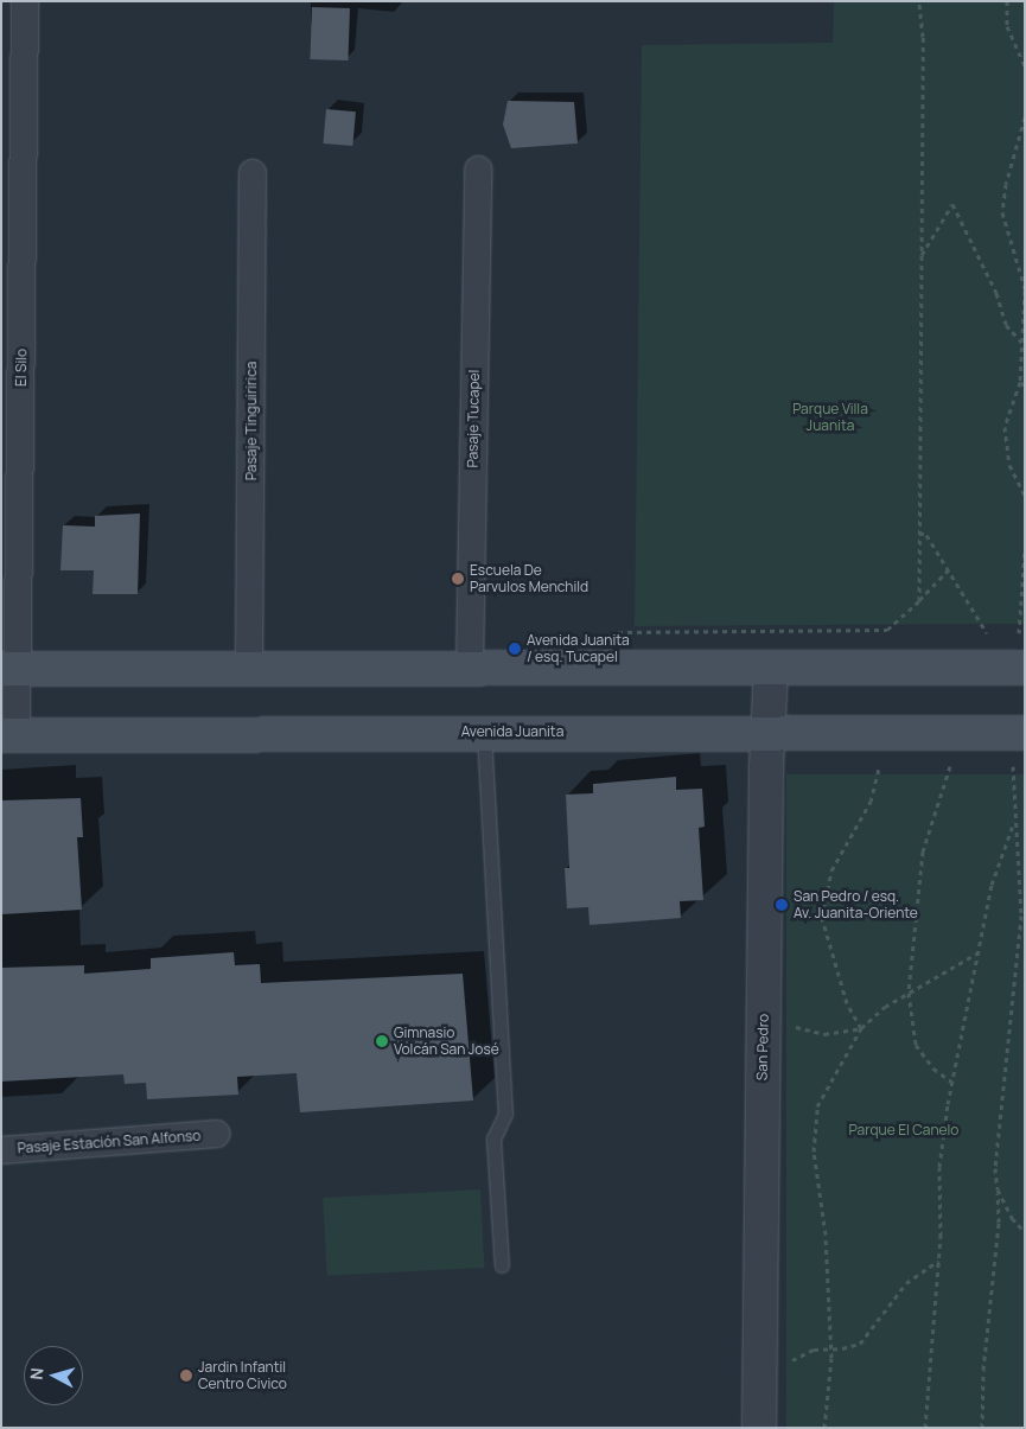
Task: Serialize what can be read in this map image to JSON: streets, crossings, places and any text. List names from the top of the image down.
{
  "streets": {
    "main road": ["Avenida Juanita"],
    "street": [
      "El Silo",
      "Pasaje Tucapel",
      "Pasaje Tinguiririca",
      "San Pedro",
      "Pasaje Estación San Alfonso"
    ]
  },
  "crossings": [
    ["El Silo", "Avenida Juanita"],
    ["Avenida Juanita", "San Pedro"]
  ],
  "parks": ["Parque Villa Juanita", "Parque El Canelo"],
  "places": [
    "Escuela De Parvulos Menchild",
    "Avenida Juanita / esq. Tucapel",
    "San Pedro / esq. Av. Juanita-Oriente",
    "Gimnasio Volcán San José",
    "Jardin Infantil Centro Civico"
  ],
  "north": "left"
}
